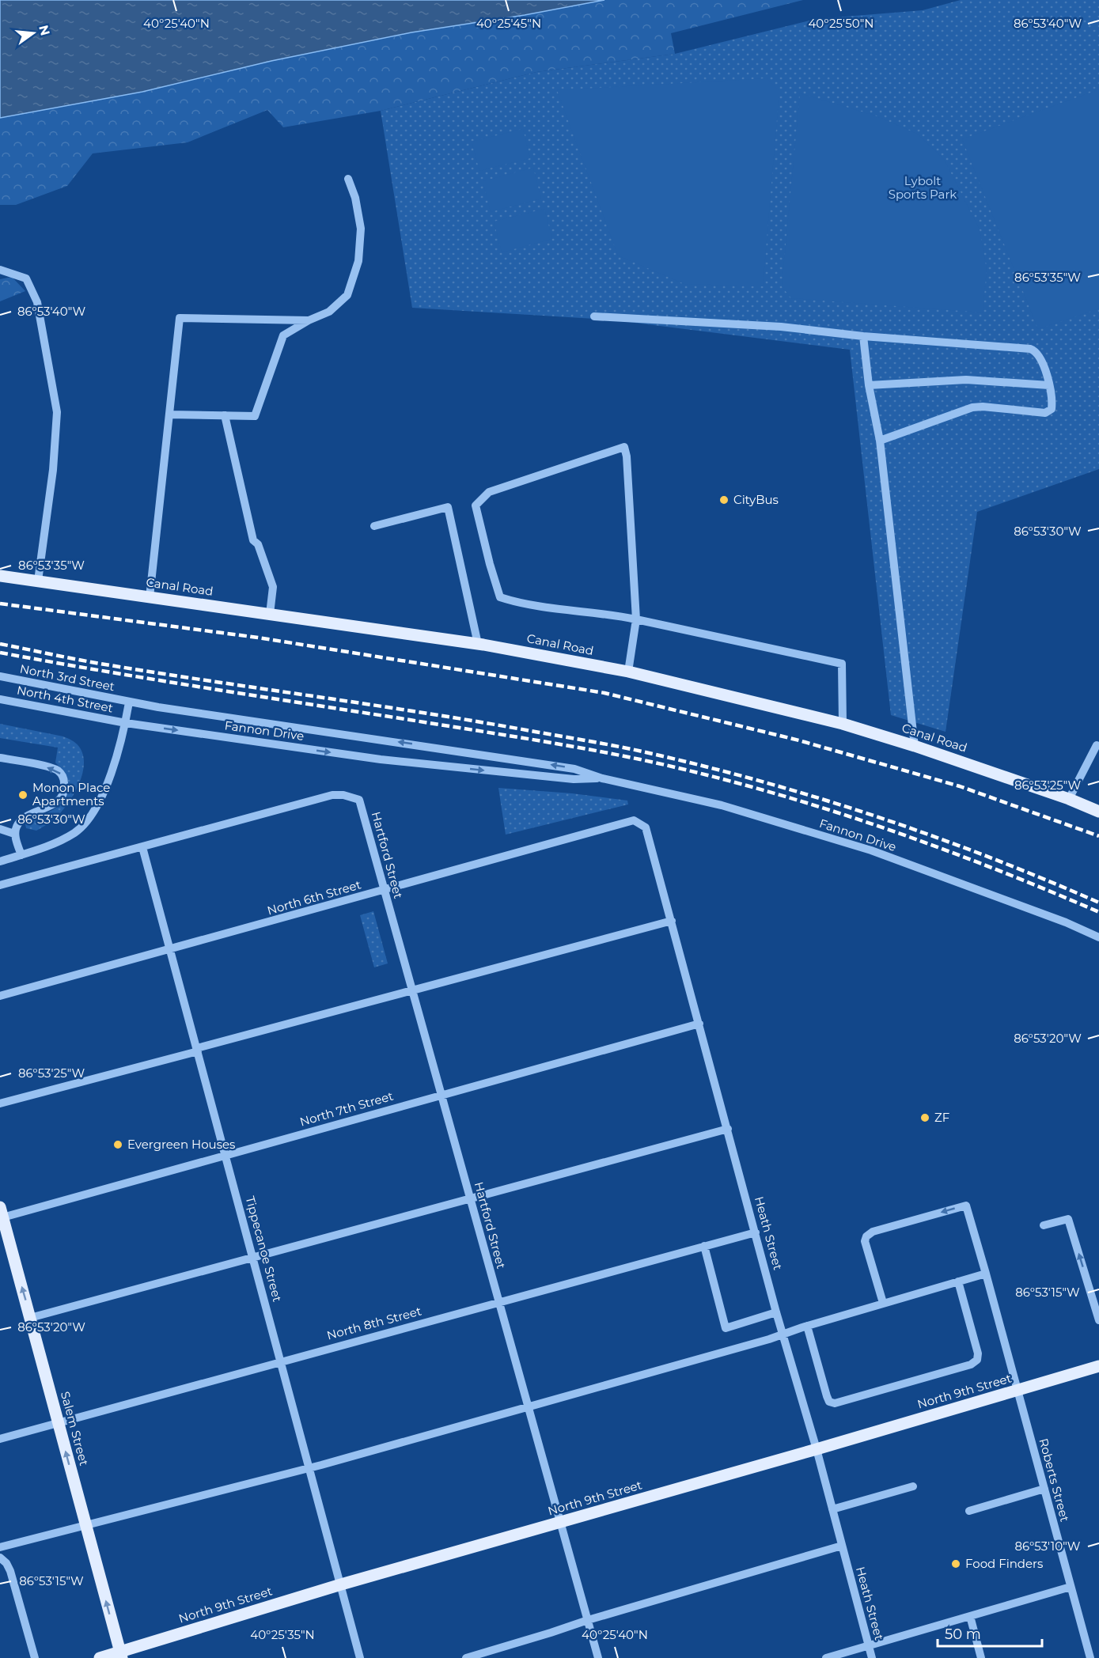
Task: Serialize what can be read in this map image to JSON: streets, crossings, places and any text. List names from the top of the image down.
{
  "streets": {
    "main road": ["Canal Road", "North 9th Street", "Salem Street"],
    "street": [
      "North 3rd Street",
      "North 4th Street",
      "Fannon Drive",
      "Hartford Street",
      "North 6th Street",
      "North 7th Street",
      "Heath Street",
      "Tippecanoe Street",
      "North 8th Street",
      "Roberts Street"
    ]
  },
  "crossings": [
    ["North 3rd Street", "Fannon Drive"],
    ["North 4th Street", "Fannon Drive"],
    ["Hartford Street", "North 6th Street"],
    ["Hartford Street", "North 7th Street"],
    ["Hartford Street", "Tippecanoe Street"],
    ["Hartford Street", "North 8th Street"],
    ["Hartford Street", "North 9th Street"],
    ["North 6th Street", "Heath Street"],
    ["North 6th Street", "Tippecanoe Street"],
    ["North 7th Street", "Heath Street"],
    ["North 7th Street", "Tippecanoe Street"],
    ["North 7th Street", "Salem Street"],
    ["Heath Street", "North 8th Street"],
    ["Heath Street", "North 9th Street"],
    ["Tippecanoe Street", "North 8th Street"],
    ["Tippecanoe Street", "North 9th Street"],
    ["North 8th Street", "Salem Street"],
    ["North 9th Street", "Salem Street"],
    ["North 9th Street", "Roberts Street"]
  ],
  "one_way": ["Salem Street"],
  "parks": ["Lybolt Sports Park"],
  "places": [
    "CityBus",
    "Monon Place Apartments",
    "ZF",
    "Evergreen Houses",
    "Food Finders"
  ],
  "scale_bar": "50 m",
  "north": "right",
  "coordinates": [
    "40°25'40\"N",
    "40°25'45\"N",
    "40°25'50\"N",
    "86°53'40\"W",
    "86°53'35\"W",
    "86°53'30\"W",
    "86°53'25\"W",
    "86°53'20\"W",
    "86°53'15\"W",
    "86°53'10\"W",
    "40°25'35\"N"
  ]
}
